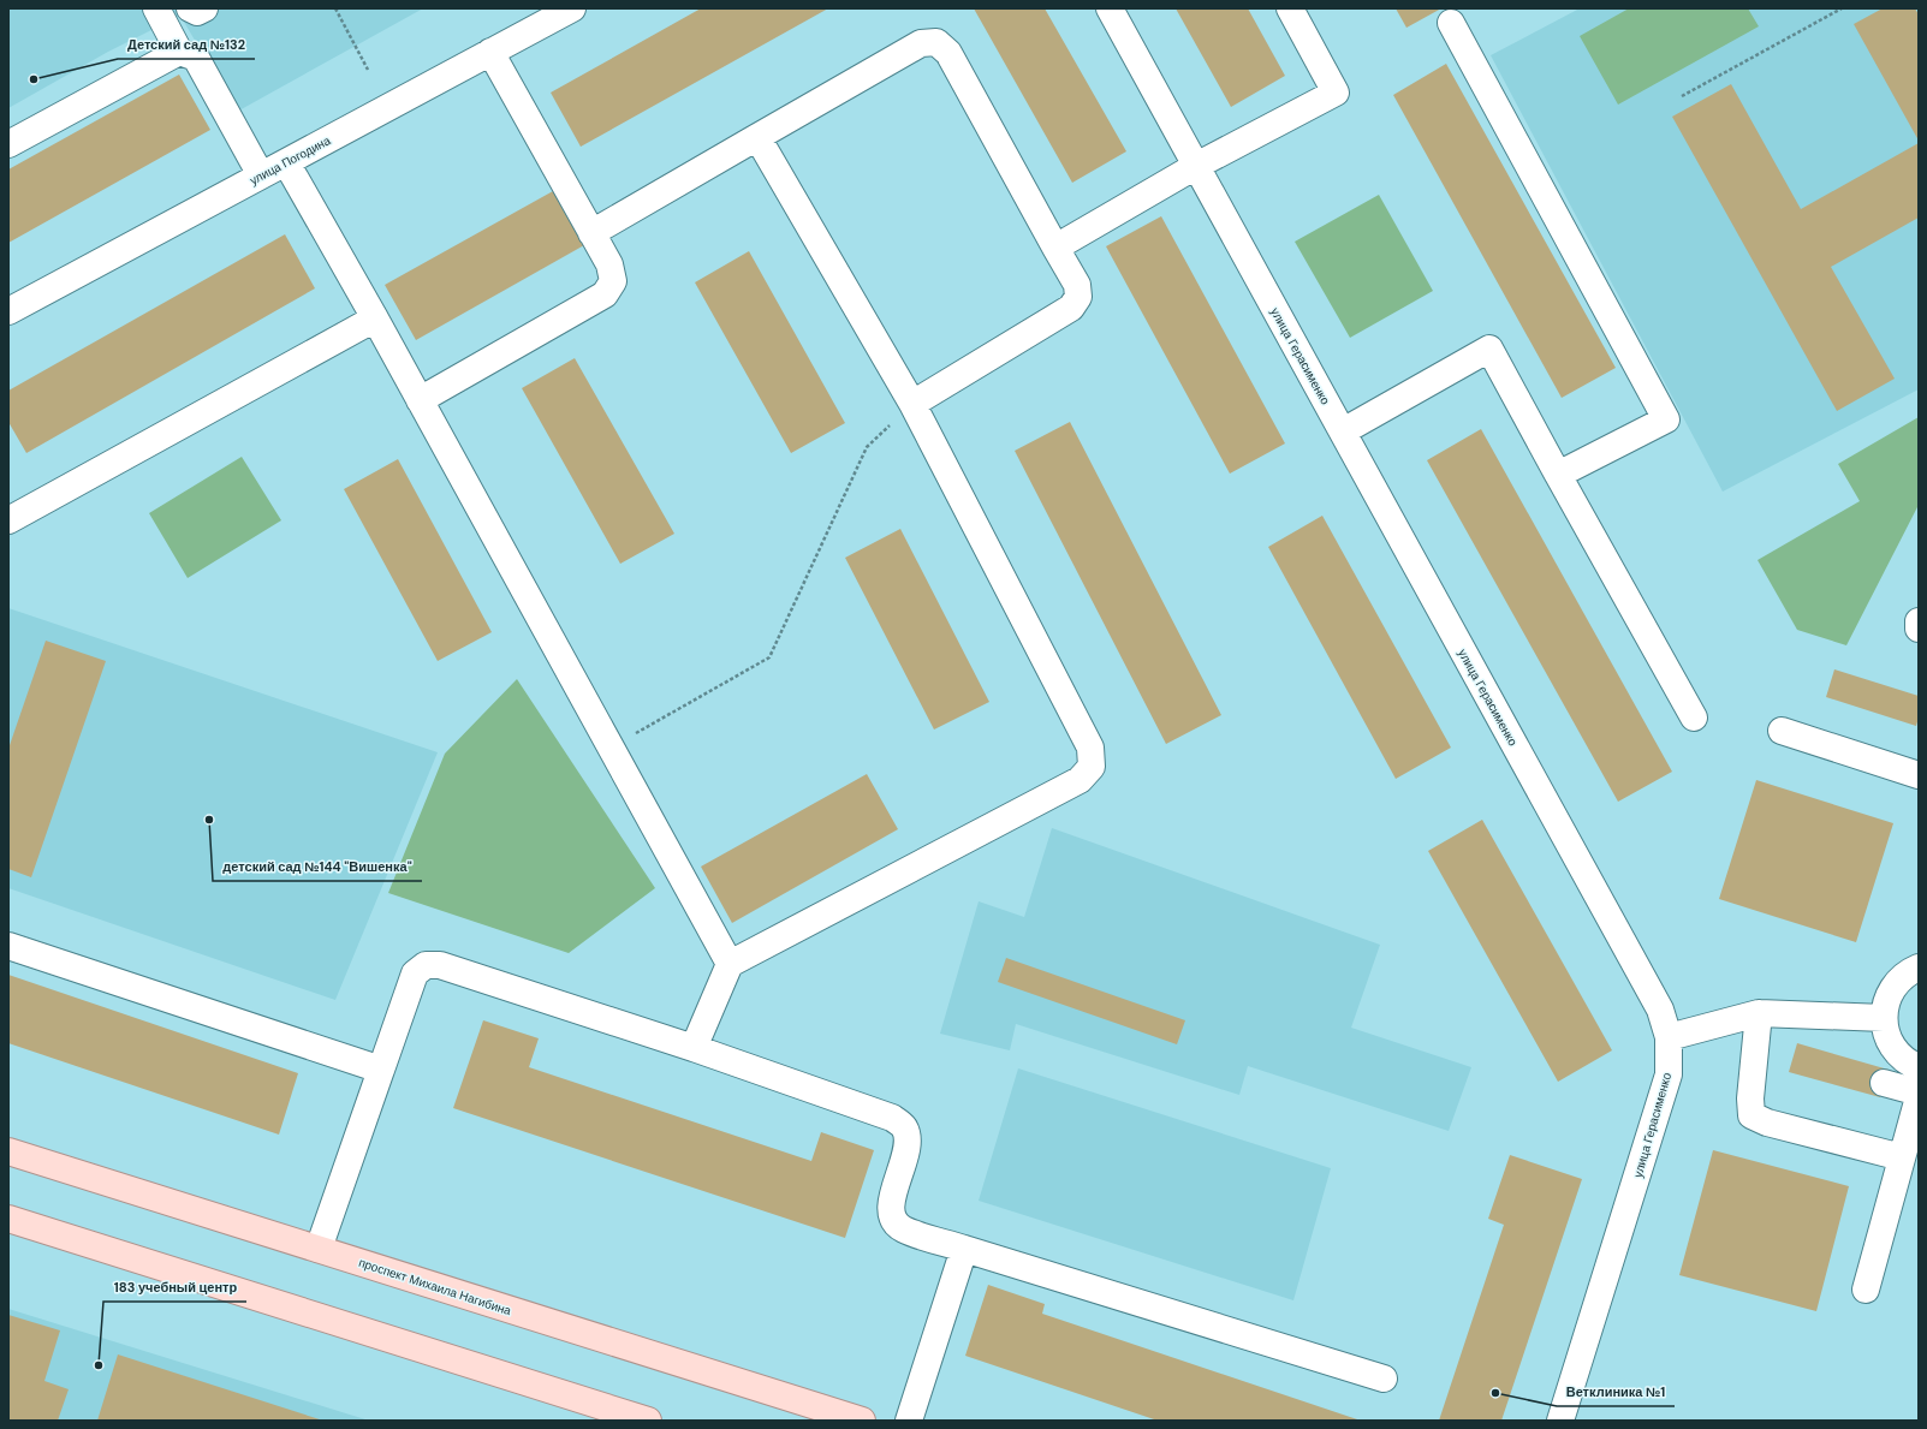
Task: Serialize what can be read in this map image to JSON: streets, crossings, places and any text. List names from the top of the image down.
{
  "streets": {
    "main road": ["проспект Михаила Нагибина"],
    "street": ["улица Погодина", "улица Герасименко"]
  },
  "places": [
    "Детский сад №132",
    "детский сад №144 \"Вишенка\"",
    "183 учебный центр",
    "Ветклиника №1"
  ]
}
